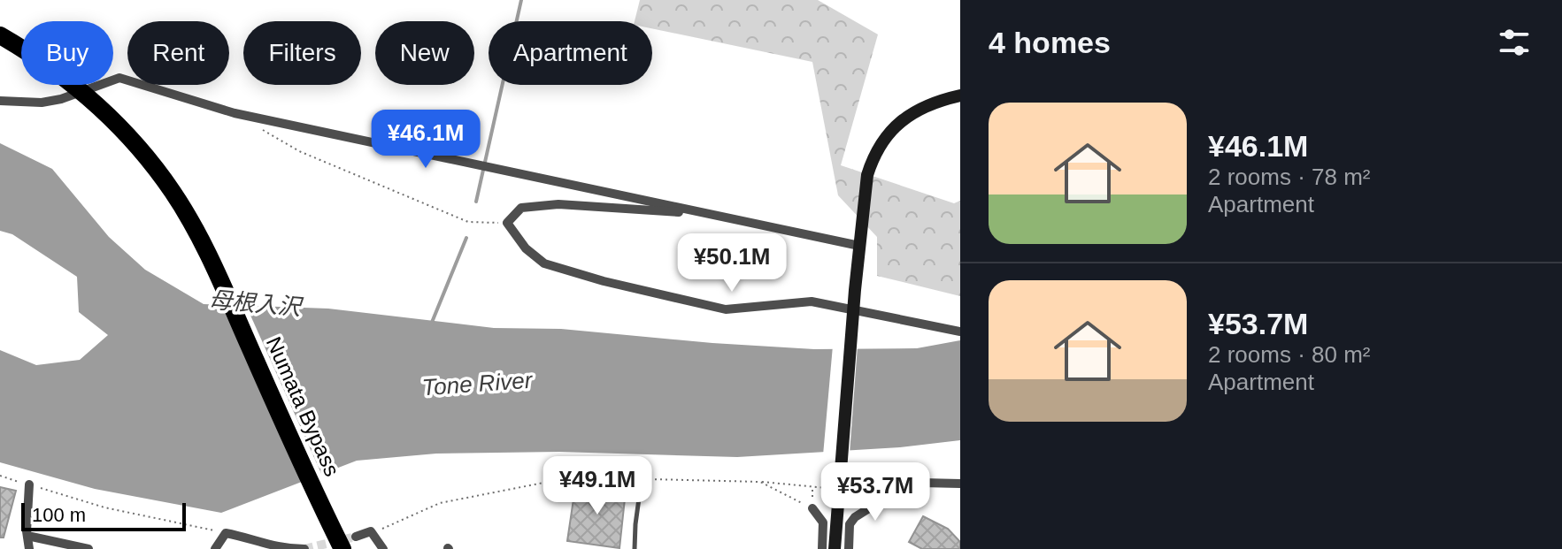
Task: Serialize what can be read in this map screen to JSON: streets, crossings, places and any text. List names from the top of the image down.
{
  "streets": {
    "highway": ["Numata Bypass"]
  },
  "water": ["母根入沢", "Tone River"],
  "scale_bar": "100 m",
  "page": {
    "heading": "4 homes",
    "chip": [
      "Buy",
      "Rent",
      "Filters",
      "New",
      "Apartment"
    ],
    "list": [
      {
        "name": "¥46.1M",
        "note": "2 rooms · 78 m² · Apartment"
      },
      {
        "name": "¥53.7M",
        "note": "2 rooms · 80 m² · Apartment"
      }
    ],
    "price": [
      "¥46.1M",
      "¥50.1M",
      "¥49.1M",
      "¥53.7M"
    ],
    "scale": "100 m"
  }
}
